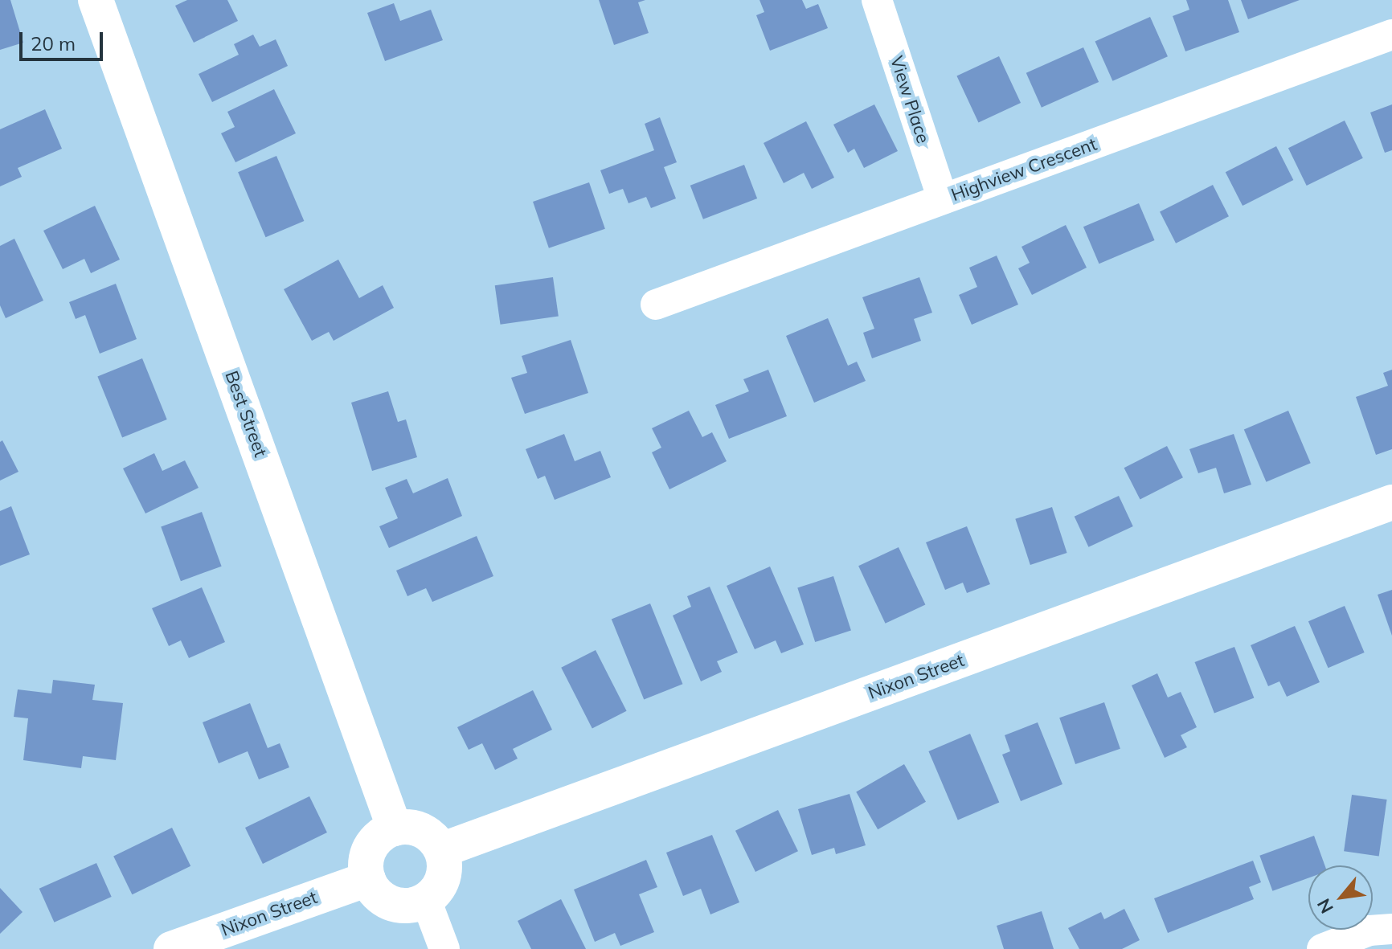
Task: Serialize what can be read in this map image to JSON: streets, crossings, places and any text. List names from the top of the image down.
{
  "streets": {
    "street": [
      "View Place",
      "Highview Crescent",
      "Best Street",
      "Nixon Street"
    ]
  },
  "crossings": [
    ["View Place", "Highview Crescent"],
    ["Best Street", "Nixon Street"]
  ],
  "scale_bar": "20 m",
  "north": "bottom left"
}
